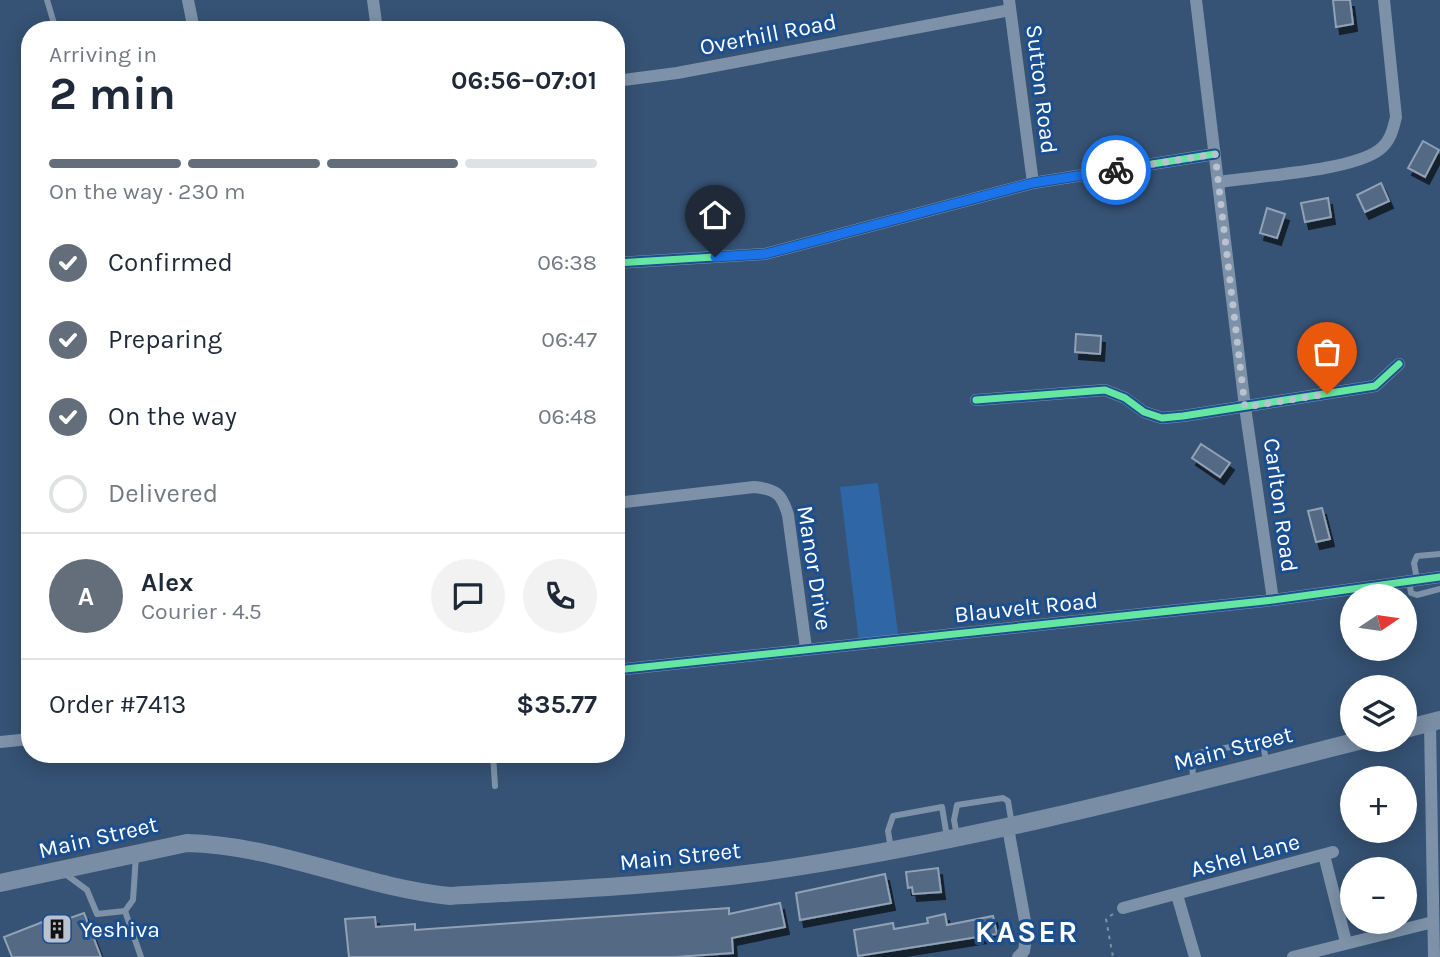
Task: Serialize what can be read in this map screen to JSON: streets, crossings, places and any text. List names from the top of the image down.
{
  "streets": {
    "main road": ["Main Street"],
    "street": [
      "Overhill Road",
      "Sutton Road",
      "Carlton Road",
      "Manor Drive",
      "Blauvelt Road",
      "Ashel Lane"
    ]
  },
  "crossings": [
    ["Overhill Road", "Sutton Road"],
    ["Carlton Road", "Blauvelt Road"],
    ["Manor Drive", "Blauvelt Road"]
  ],
  "districts": ["KASER"],
  "places": {
    "building": ["Yeshiva"]
  },
  "north": "right",
  "page": {
    "heading": ["2 min", "Arriving in", "06:56–07:01"],
    "panel": [
      "Alex",
      "Courier · 4.5",
      "Order #7413",
      "$35.77"
    ],
    "bar": "On the way · 230 m",
    "list": [
      ["Confirmed", "06:38"],
      ["Preparing", "06:47"],
      ["On the way", "06:48"],
      "Delivered"
    ],
    "round": "A",
    "map_buttons": ["+", "−"]
  }
}
